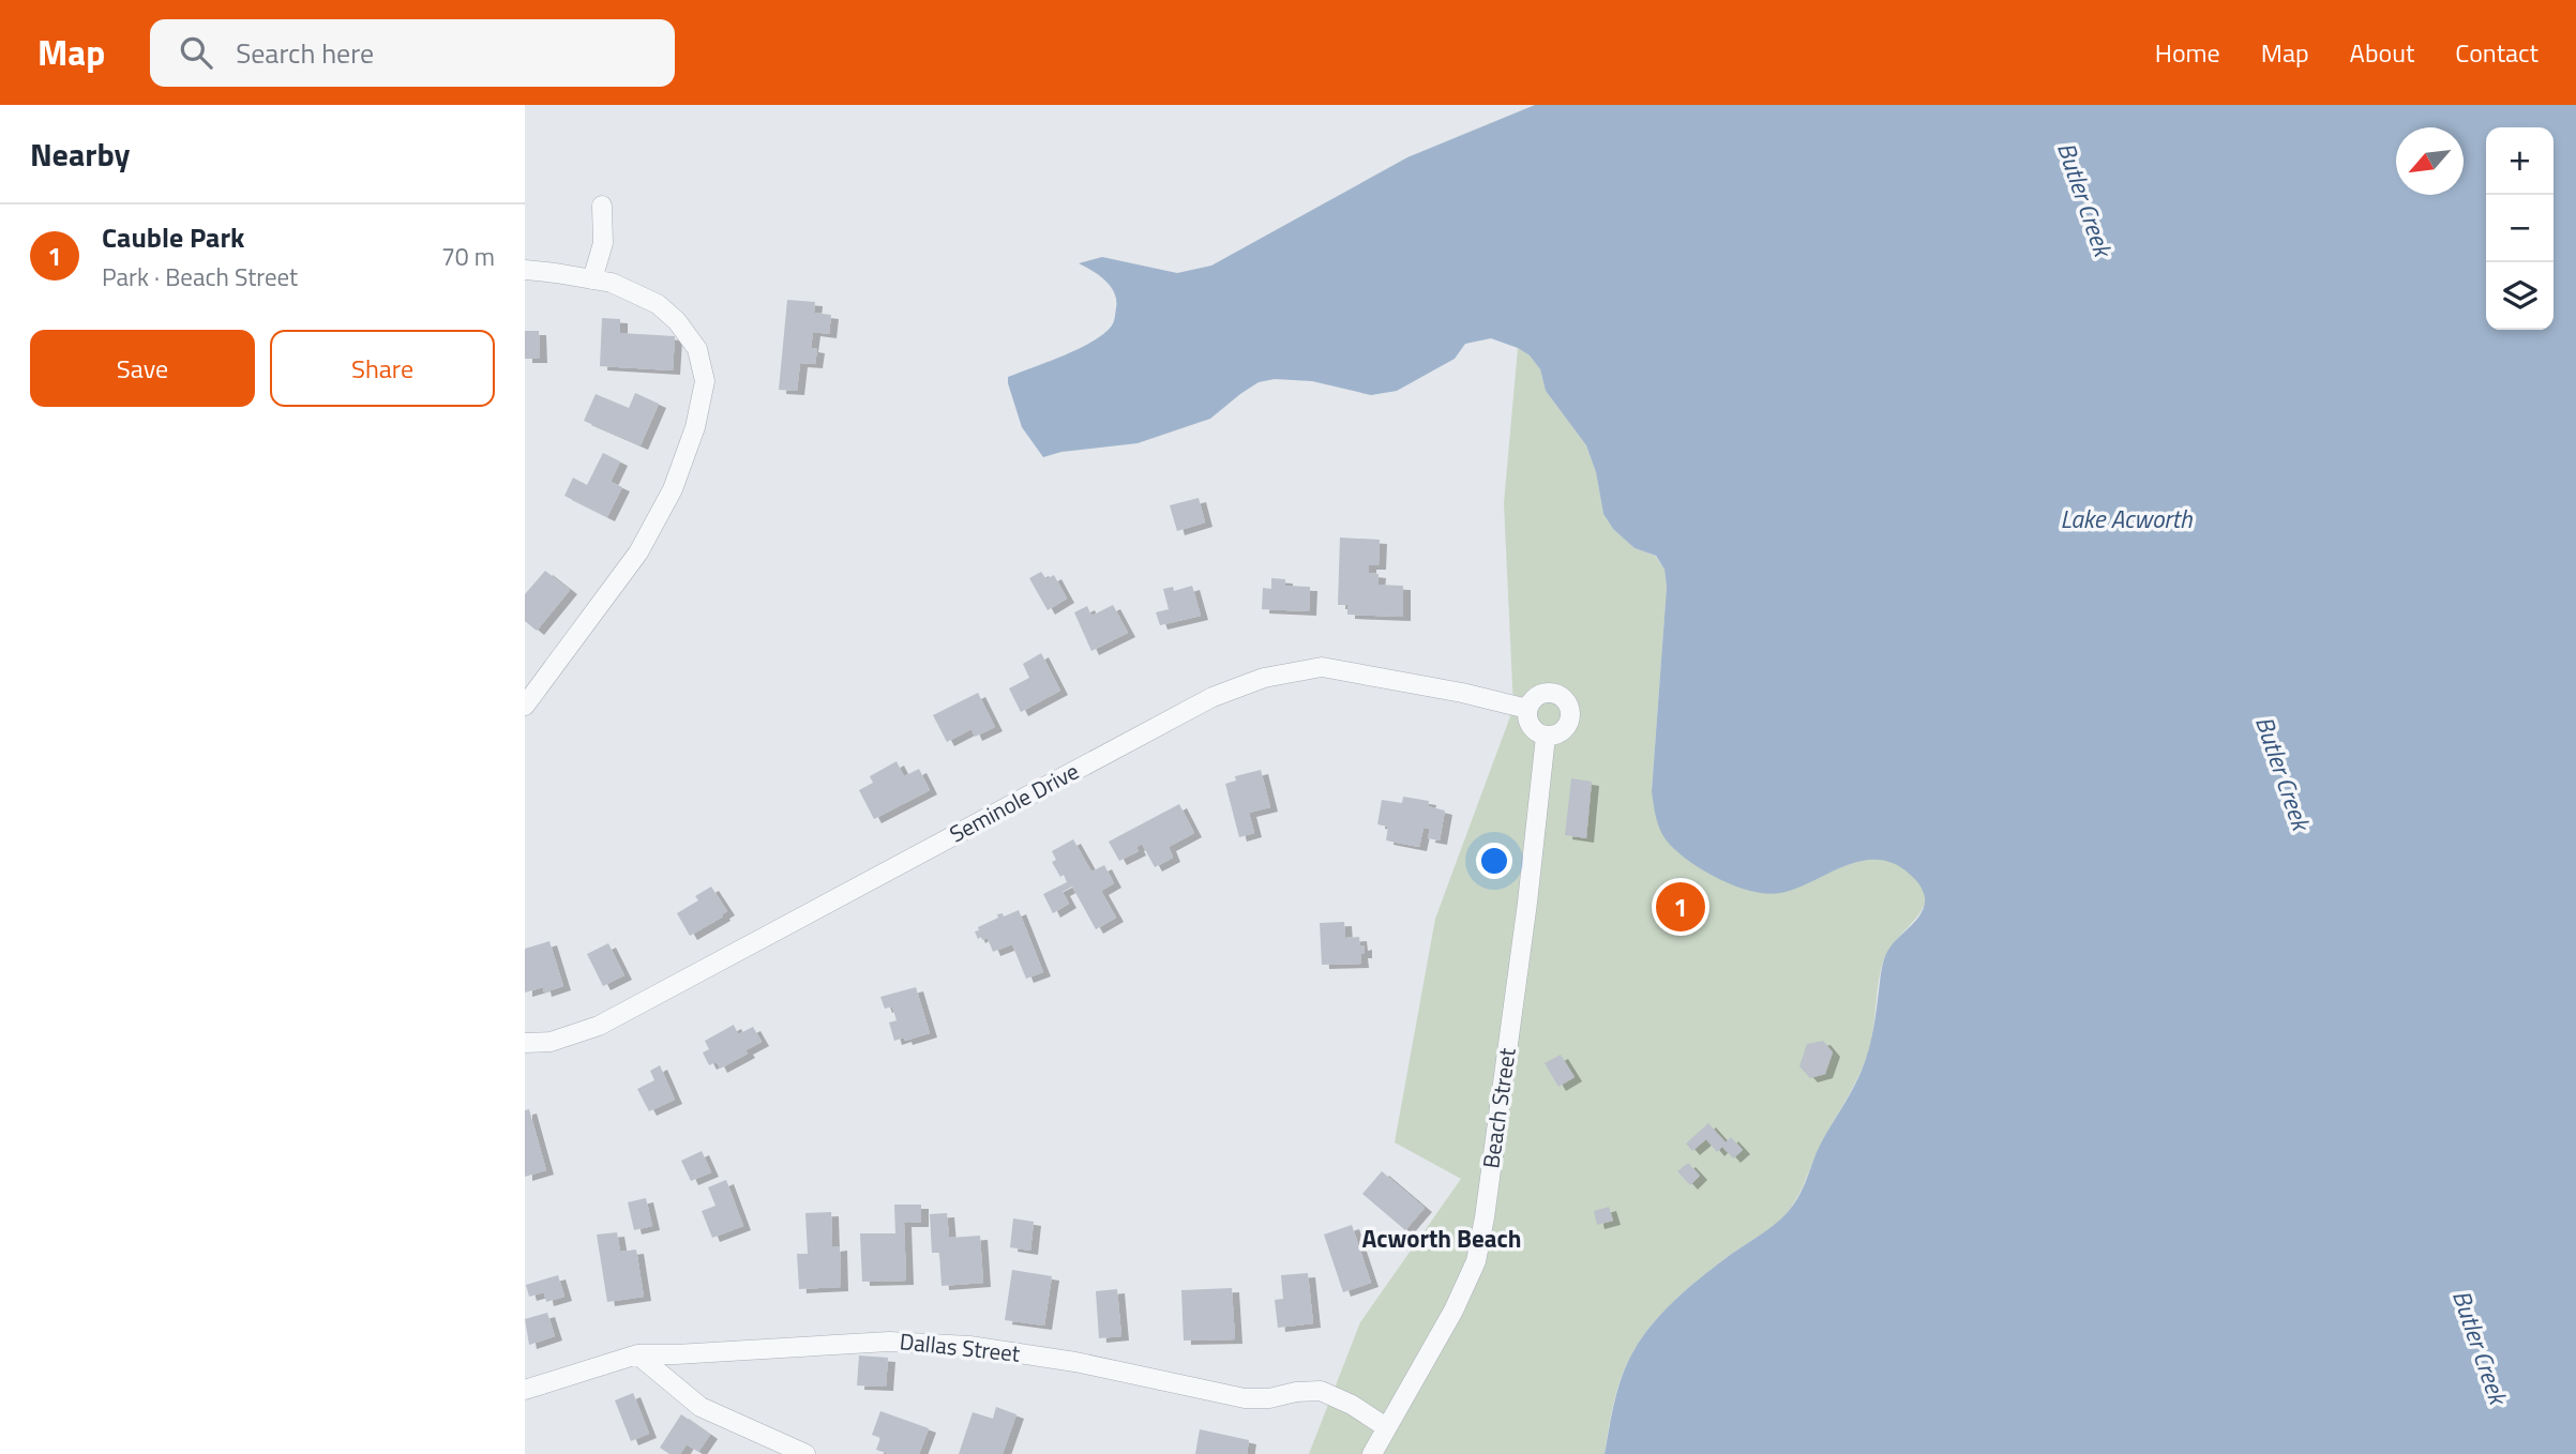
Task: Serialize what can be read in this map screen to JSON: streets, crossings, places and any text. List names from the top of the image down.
{
  "streets": {
    "street": ["Seminole Drive", "Beach Street", "Dallas Street"]
  },
  "crossings": [
    ["Seminole Drive", "Beach Street"],
    ["Beach Street", "Dallas Street"]
  ],
  "districts": ["Acworth Beach"],
  "water": ["Butler Creek", "Lake Acworth"],
  "north": "bottom left",
  "page": {
    "header": "Map",
    "search": "Search here",
    "nav": [
      "Home",
      "Map",
      "About",
      "Contact"
    ],
    "heading": "Nearby",
    "map_buttons": ["+", "−"],
    "list": [
      {
        "mark": "1",
        "name": "Cauble Park",
        "note": "Park · Beach Street",
        "value": "70 m"
      }
    ],
    "buttons": ["Save", "Share"],
    "pins": "1"
  }
}
